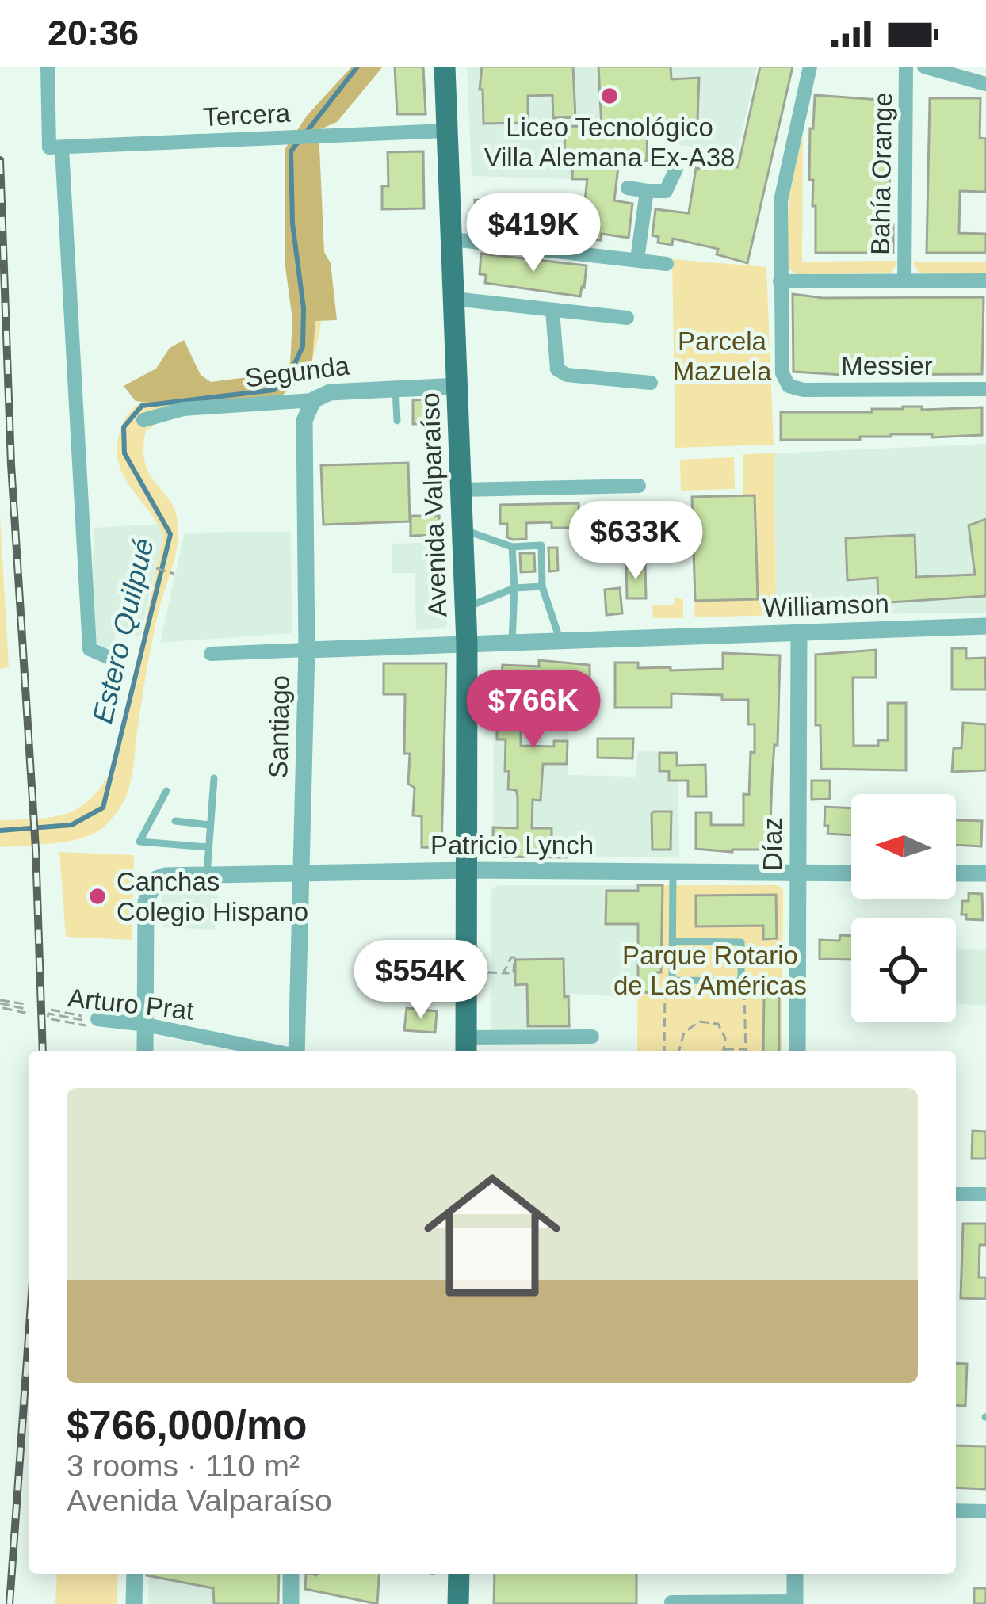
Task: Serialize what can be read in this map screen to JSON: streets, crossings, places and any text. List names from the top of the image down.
{
  "streets": {
    "main road": ["Avenida Valparaíso"],
    "street": [
      "Tercera",
      "Bahía Orange",
      "Messier",
      "Segunda",
      "Williamson",
      "Santiago",
      "Díaz",
      "Patricio Lynch",
      "Arturo Prat"
    ]
  },
  "crossings": [
    ["Tercera", "Avenida Valparaíso"],
    ["Segunda", "Avenida Valparaíso"],
    ["Segunda", "Santiago"],
    ["Avenida Valparaíso", "Williamson"],
    ["Avenida Valparaíso", "Patricio Lynch"],
    ["Williamson", "Santiago"],
    ["Williamson", "Díaz"],
    ["Santiago", "Patricio Lynch"],
    ["Díaz", "Patricio Lynch"],
    ["Patricio Lynch", "Arturo Prat"]
  ],
  "water": ["Estero Quilpué"],
  "parks": ["Parcela Mazuela", "Parque Rotario de Las Américas"],
  "places": ["Liceo Tecnológico Villa Alemana Ex-A38", "Canchas Colegio Hispano"],
  "north": "left",
  "page": {
    "status": "20:36",
    "price": [
      "$419K",
      "$633K",
      "$766K",
      "$554K"
    ],
    "list": [
      {
        "name": "$766,000/mo",
        "note": "3 rooms · 110 m² · Avenida Valparaíso"
      }
    ]
  }
}
